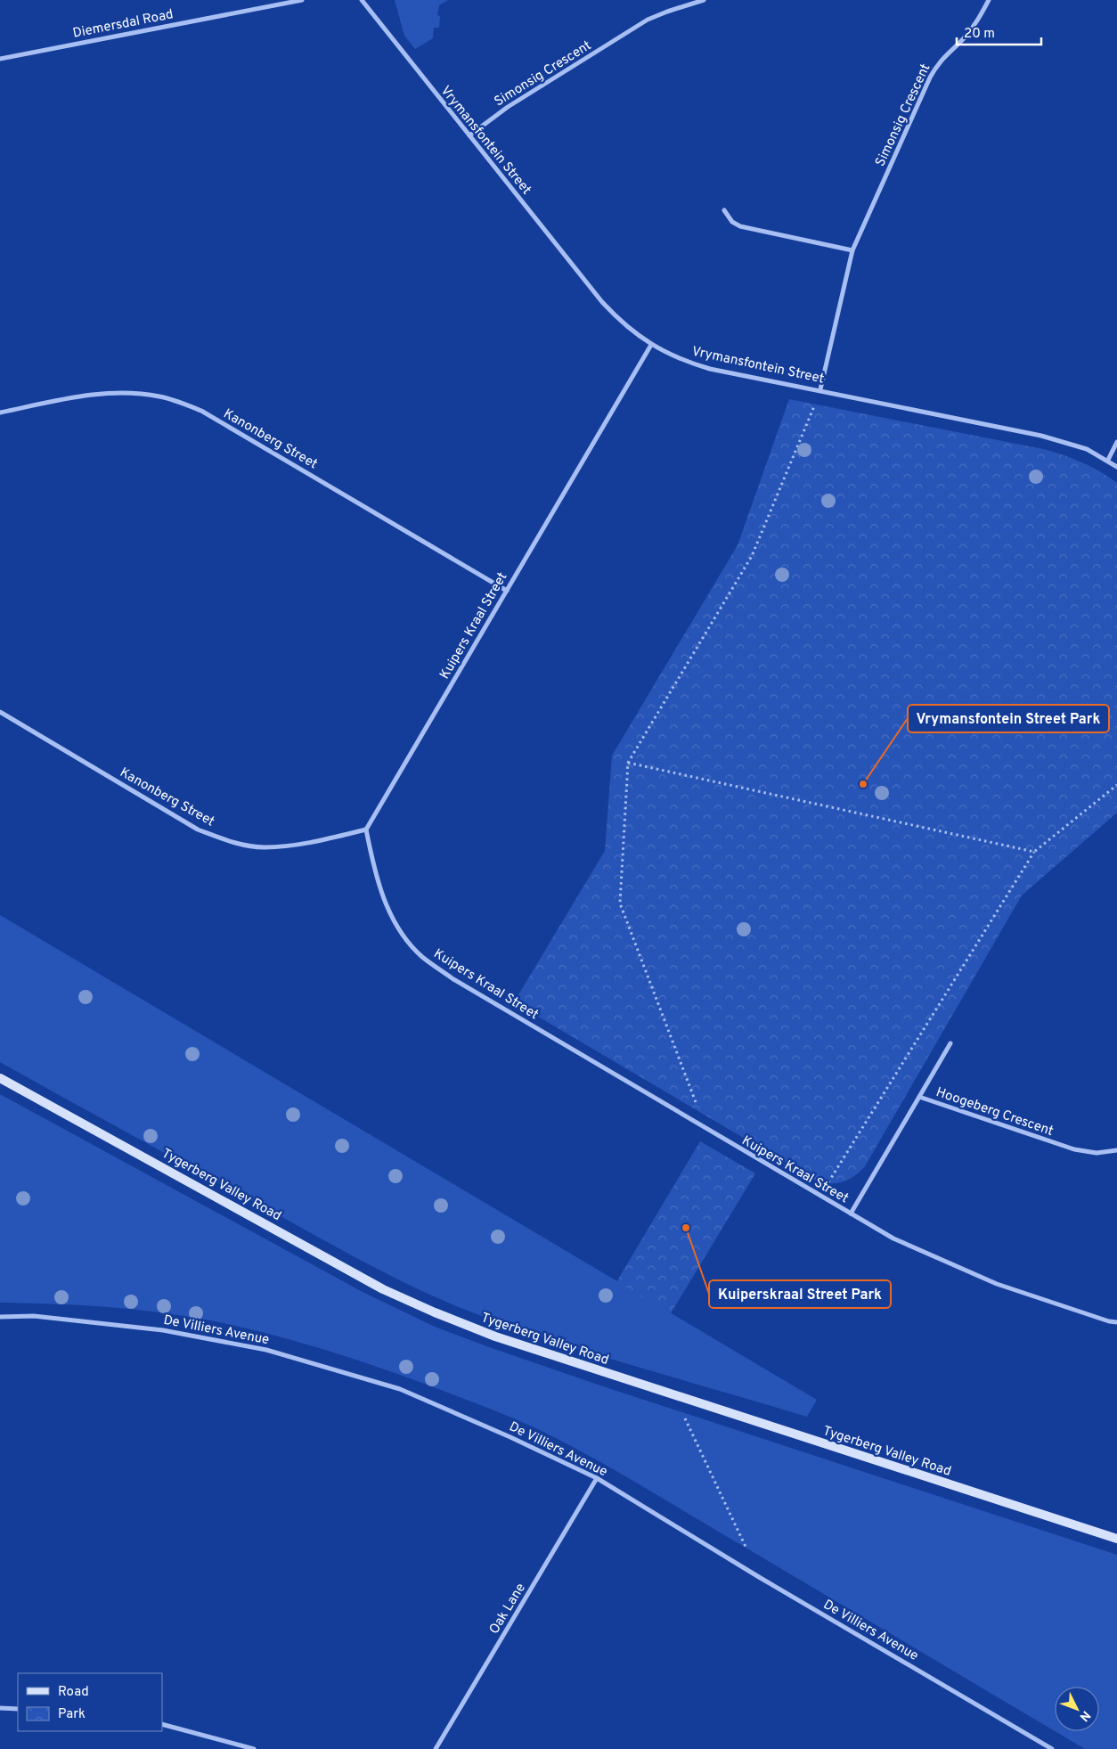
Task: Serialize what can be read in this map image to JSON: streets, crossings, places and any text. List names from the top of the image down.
{
  "streets": {
    "main road": ["Tygerberg Valley Road"],
    "street": [
      "Diemersdal Road",
      "Simonsig Crescent",
      "Vrymansfontein Street",
      "Kanonberg Street",
      "Kuipers Kraal Street",
      "Hoogeberg Crescent",
      "De Villiers Avenue",
      "Oak Lane"
    ]
  },
  "crossings": [
    ["Simonsig Crescent", "Vrymansfontein Street"],
    ["Vrymansfontein Street", "Kuipers Kraal Street"],
    ["Kanonberg Street", "Kuipers Kraal Street"],
    ["Kuipers Kraal Street", "Hoogeberg Crescent"],
    ["De Villiers Avenue", "Oak Lane"]
  ],
  "places": ["Vrymansfontein Street Park", "Kuiperskraal Street Park"],
  "legend": ["Road", "Park"],
  "scale_bar": "20 m",
  "north": "bottom right"
}
